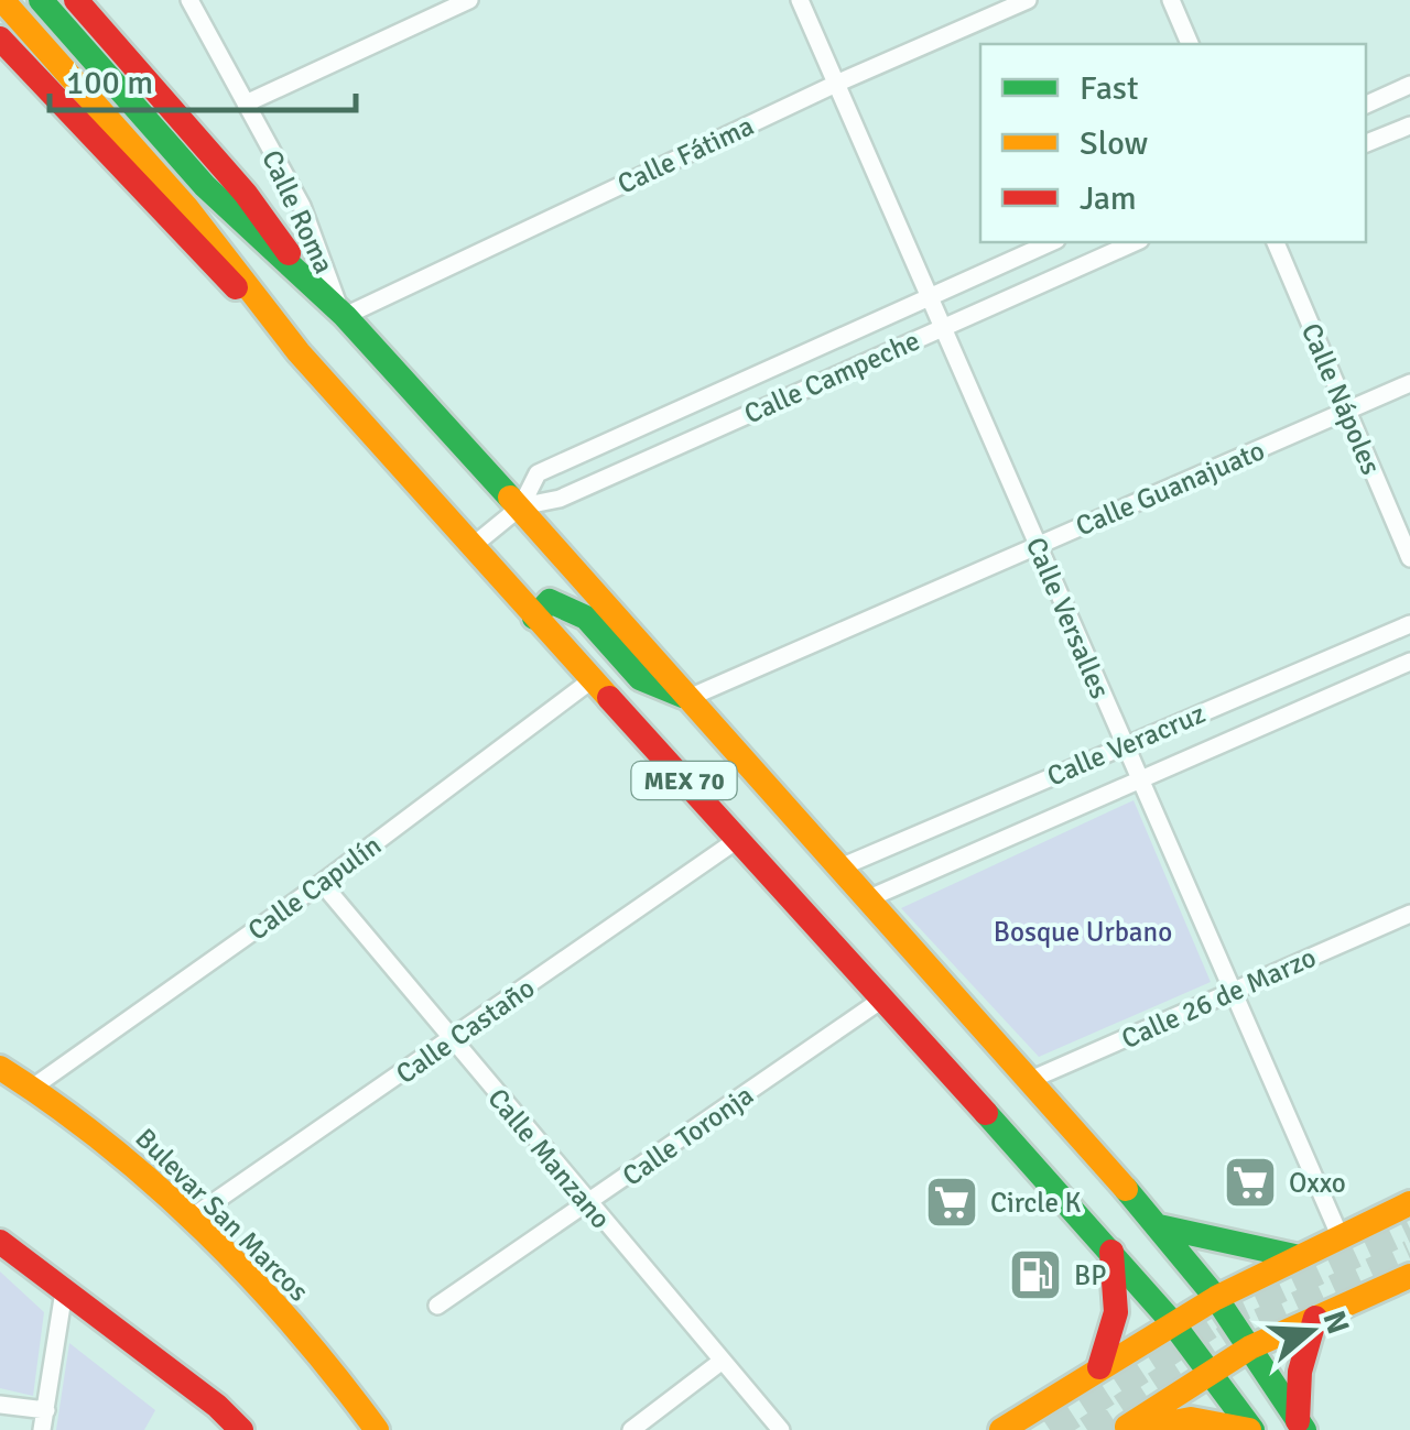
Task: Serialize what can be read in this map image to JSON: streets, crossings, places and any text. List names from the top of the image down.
{
  "streets": {
    "main road": ["MEX 70", "Bulevar San Marcos"],
    "street": [
      "Calle Fátima",
      "Calle Roma",
      "Calle Campeche",
      "Calle Nápoles",
      "Calle Guanajuato",
      "Calle Versalles",
      "Calle Veracruz",
      "Calle Capulín",
      "Calle 26 de Marzo",
      "Calle Castaño",
      "Calle Toronja",
      "Calle Manzano"
    ]
  },
  "crossings": [
    ["Calle Fátima", "Calle Roma"],
    ["Calle Fátima", "Calle Versalles"],
    ["Calle Fátima", "MEX 70"],
    ["Calle Roma", "MEX 70"],
    ["Calle Campeche", "Calle Versalles"],
    ["Calle Campeche", "MEX 70"],
    ["Calle Nápoles", "Calle Guanajuato"],
    ["Calle Guanajuato", "Calle Versalles"],
    ["Calle Guanajuato", "MEX 70"],
    ["Calle Versalles", "Calle Veracruz"],
    ["Calle Versalles", "Calle 26 de Marzo"],
    ["Calle Veracruz", "MEX 70"],
    ["MEX 70", "Calle Capulín"],
    ["MEX 70", "Calle 26 de Marzo"],
    ["MEX 70", "Calle Castaño"],
    ["MEX 70", "Calle Toronja"],
    ["Calle Capulín", "Calle Manzano"],
    ["Calle Capulín", "Bulevar San Marcos"],
    ["Calle Castaño", "Calle Manzano"],
    ["Calle Castaño", "Bulevar San Marcos"],
    ["Calle Toronja", "Calle Manzano"]
  ],
  "parks": ["Bosque Urbano"],
  "places": {
    "supermarket": ["Oxxo", "Circle K"],
    "fuel station": ["BP"]
  },
  "legend": ["Fast", "Slow", "Jam"],
  "scale_bar": "100 m",
  "north": "right"
}
